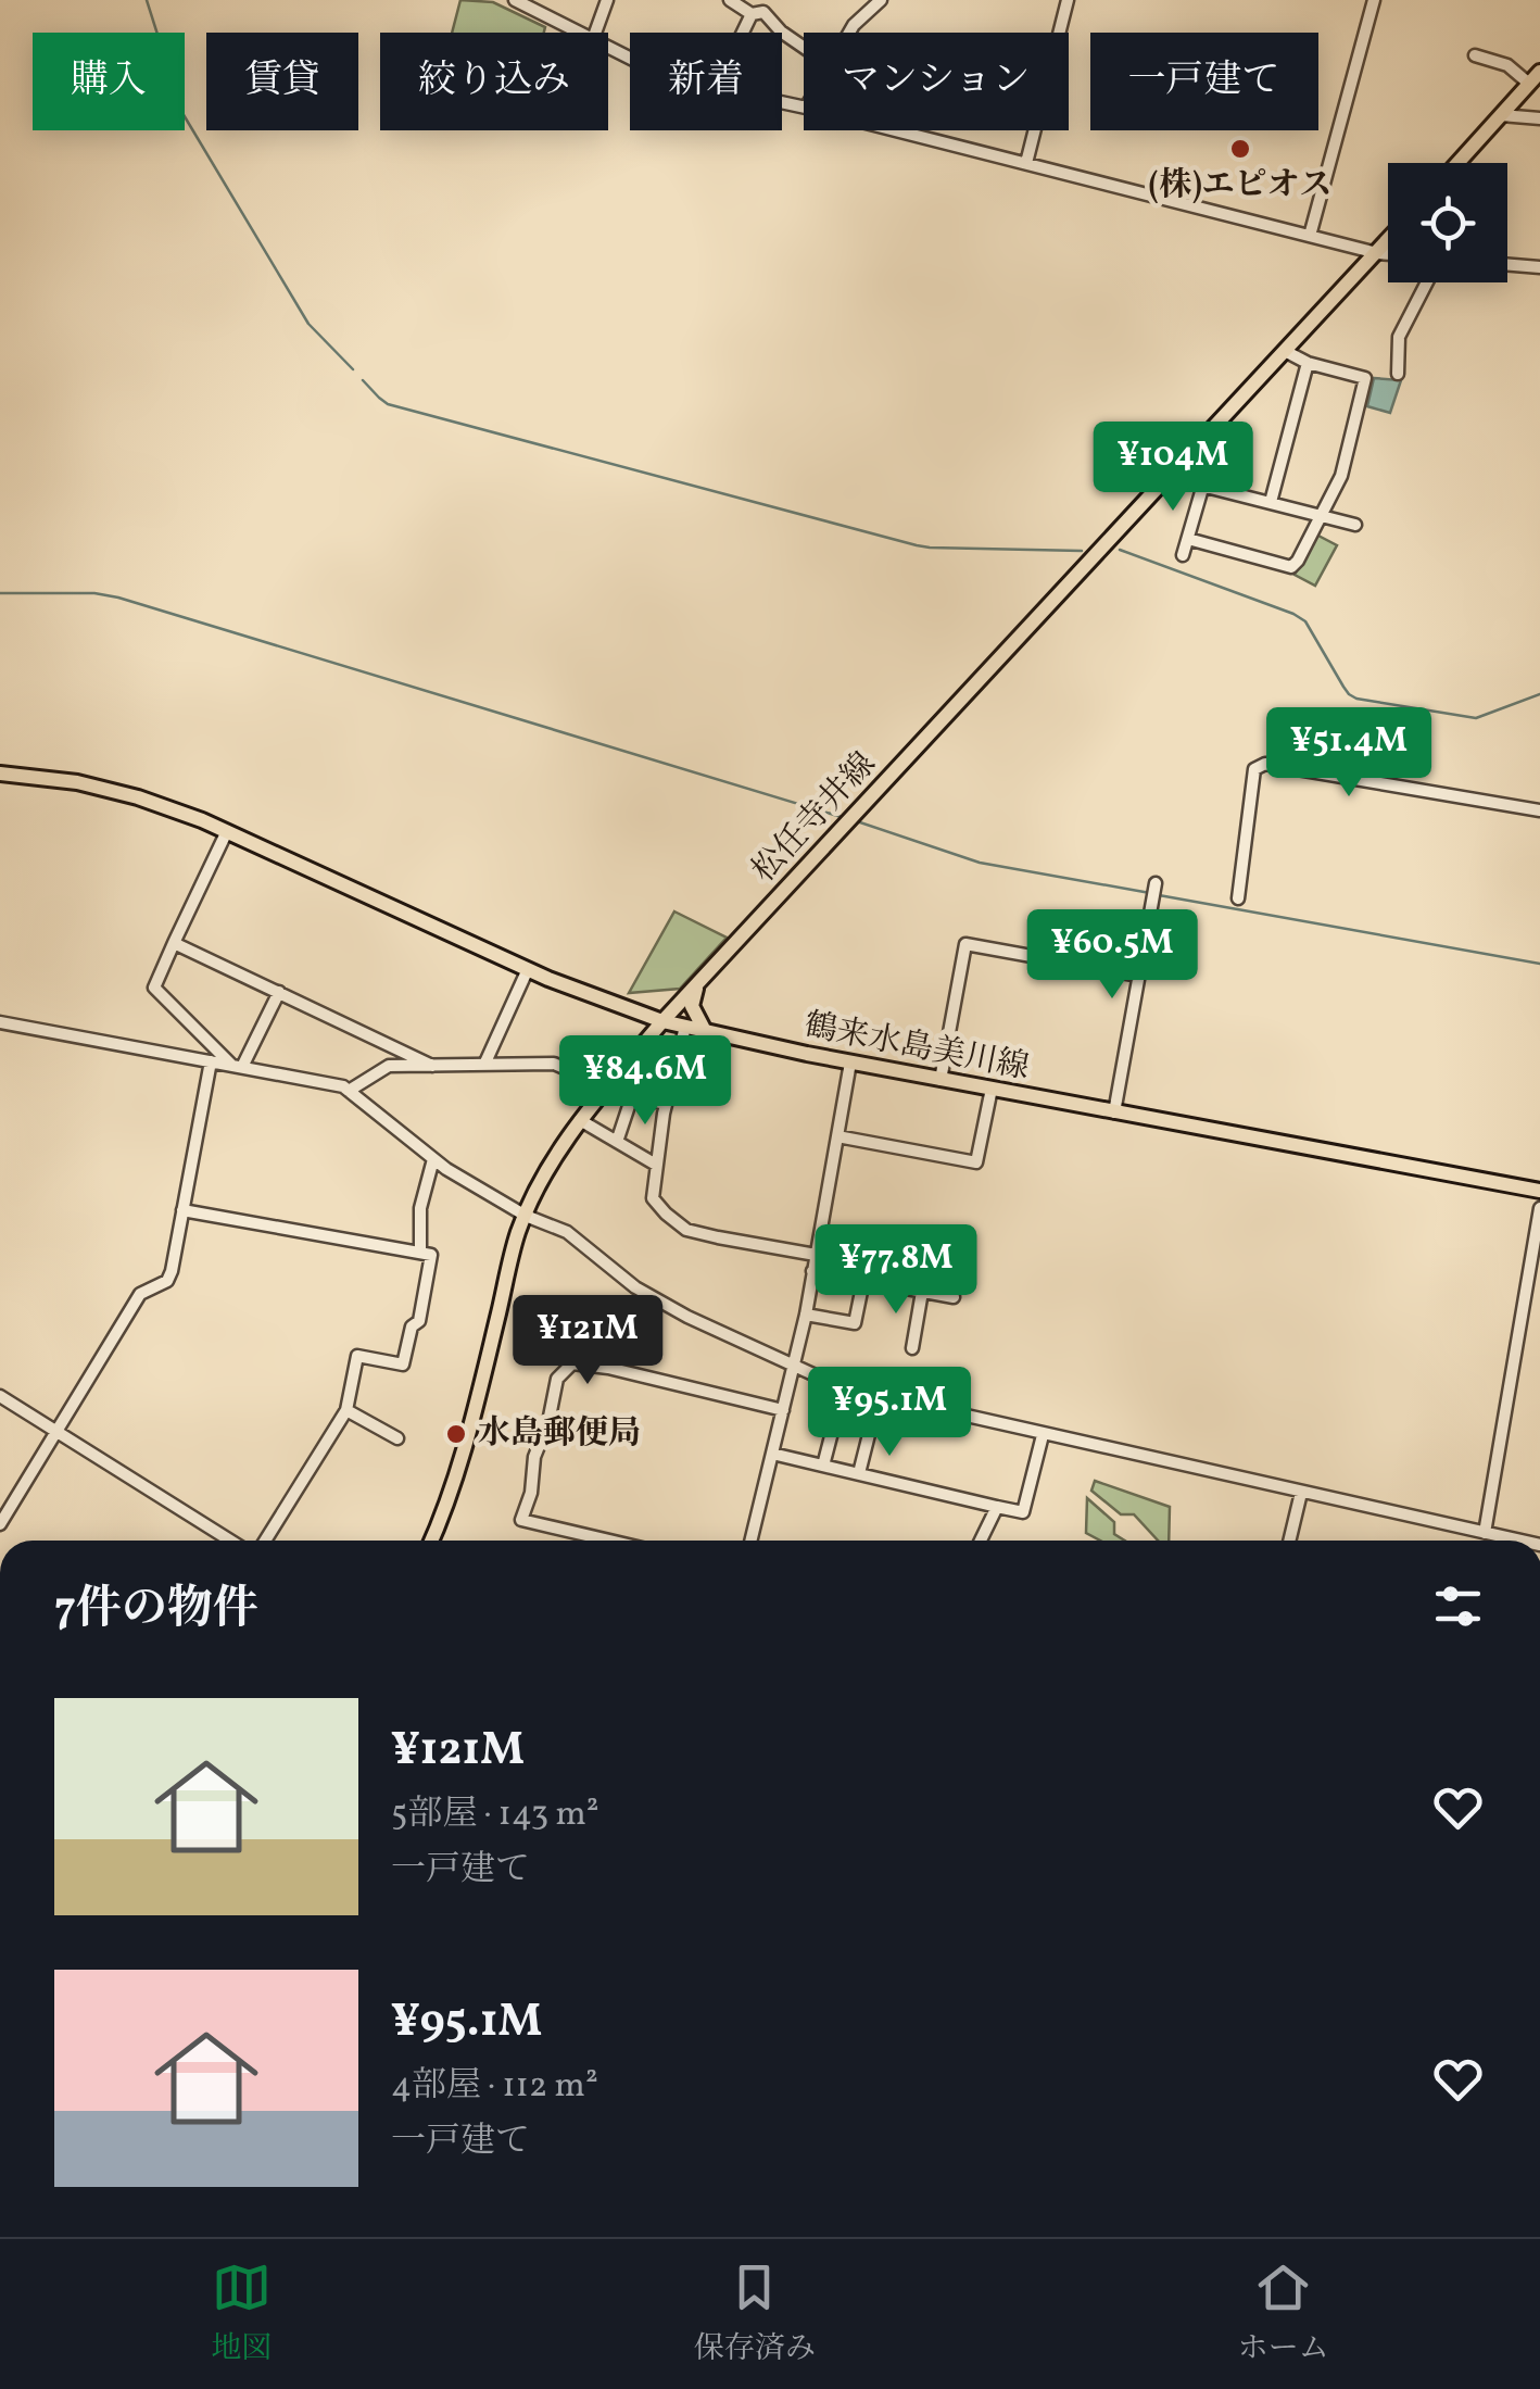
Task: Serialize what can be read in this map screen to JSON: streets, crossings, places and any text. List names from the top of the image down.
{
  "streets": {
    "main road": ["松任寺井線", "鶴来水島美川線"]
  },
  "crossings": [
    ["松任寺井線", "鶴来水島美川線"]
  ],
  "places": ["(株)エピオス", "水島郵便局"],
  "page": {
    "chip": [
      "購入",
      "賃貸",
      "絞り込み",
      "新着",
      "マンション",
      "一戸建て"
    ],
    "price": [
      "¥104M",
      "¥51.4M",
      "¥60.5M",
      "¥84.6M",
      "¥77.8M",
      "¥121M",
      "¥95.1M"
    ],
    "heading": "7件の物件",
    "list": [
      {
        "name": "¥121M",
        "note": "5部屋 · 143 m² · 一戸建て"
      },
      {
        "name": "¥95.1M",
        "note": "4部屋 · 112 m² · 一戸建て"
      }
    ],
    "tabs": ["地図", "保存済み", "ホーム"]
  }
}
